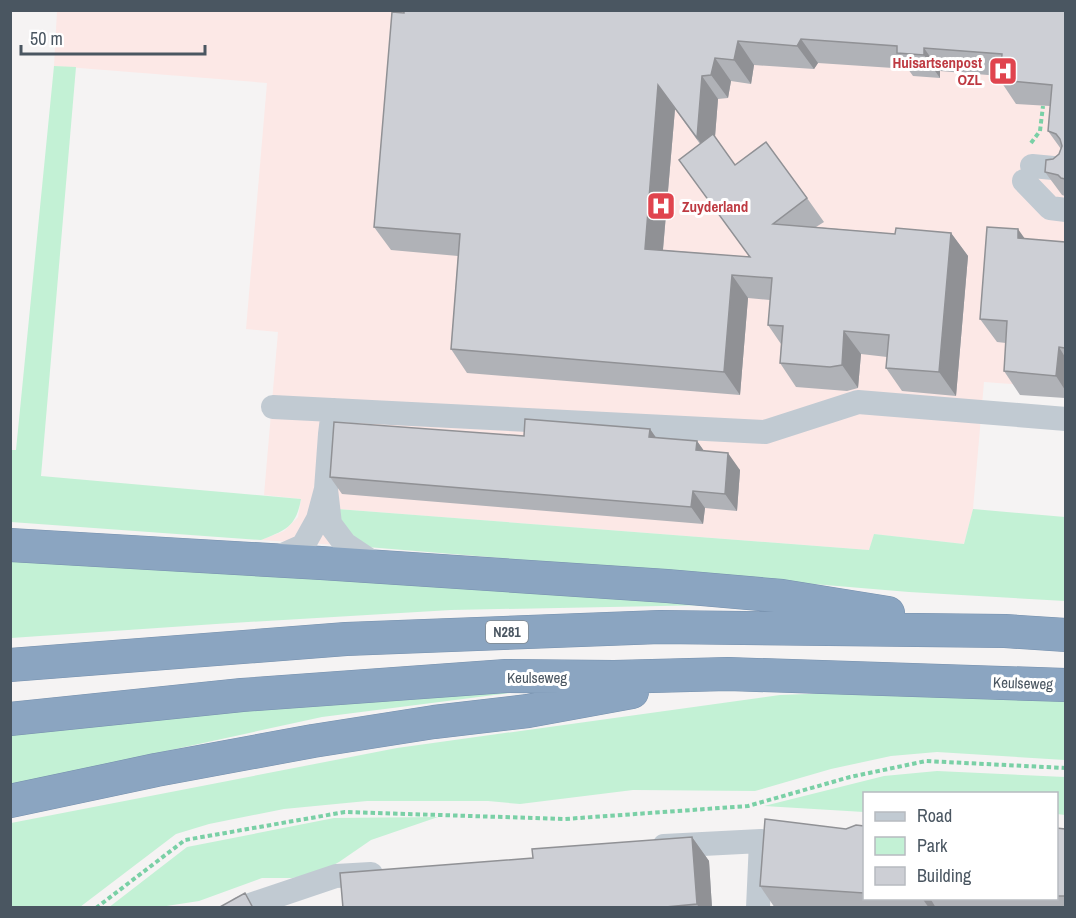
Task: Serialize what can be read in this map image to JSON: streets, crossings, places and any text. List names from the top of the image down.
{
  "streets": {
    "highway": ["N281", "Keulseweg"]
  },
  "places": {
    "hospital": ["Huisartsenpost OZL", "Zuyderland"]
  },
  "legend": ["Road", "Park", "Building"],
  "scale_bar": "50 m"
}
